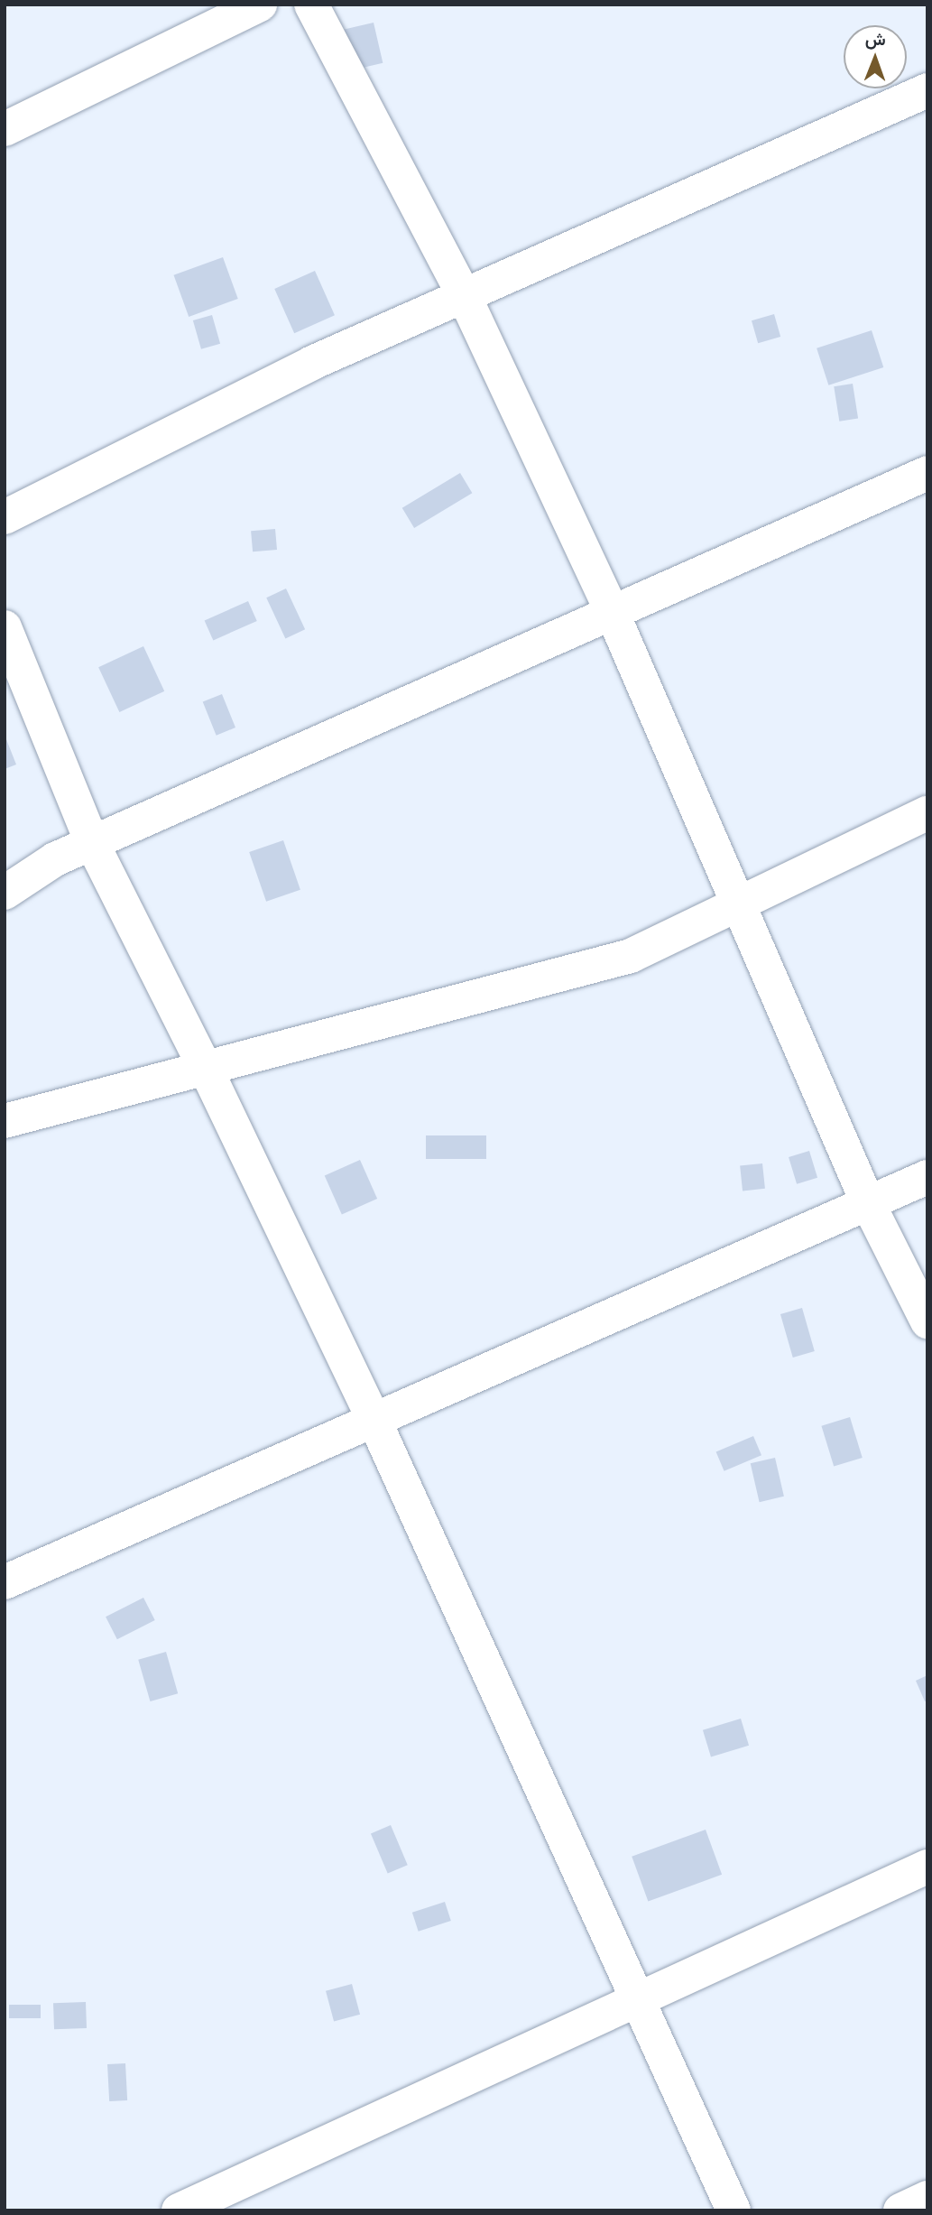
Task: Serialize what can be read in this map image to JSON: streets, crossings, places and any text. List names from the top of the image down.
{
  "north": "top"
}
